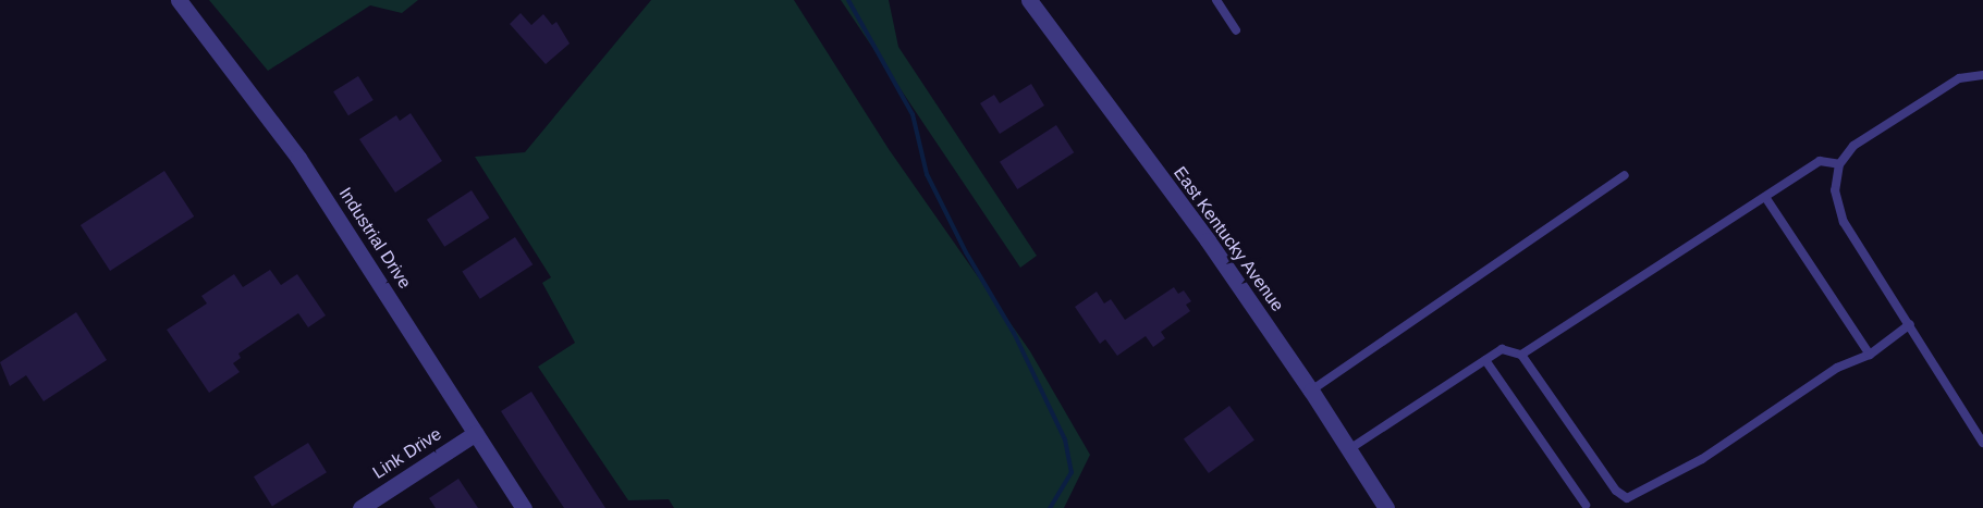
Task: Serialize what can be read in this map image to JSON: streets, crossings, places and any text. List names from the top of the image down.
{
  "streets": {
    "street": ["Industrial Drive", "East Kentucky Avenue", "Link Drive"]
  },
  "crossings": [
    ["Industrial Drive", "Link Drive"]
  ]
}
